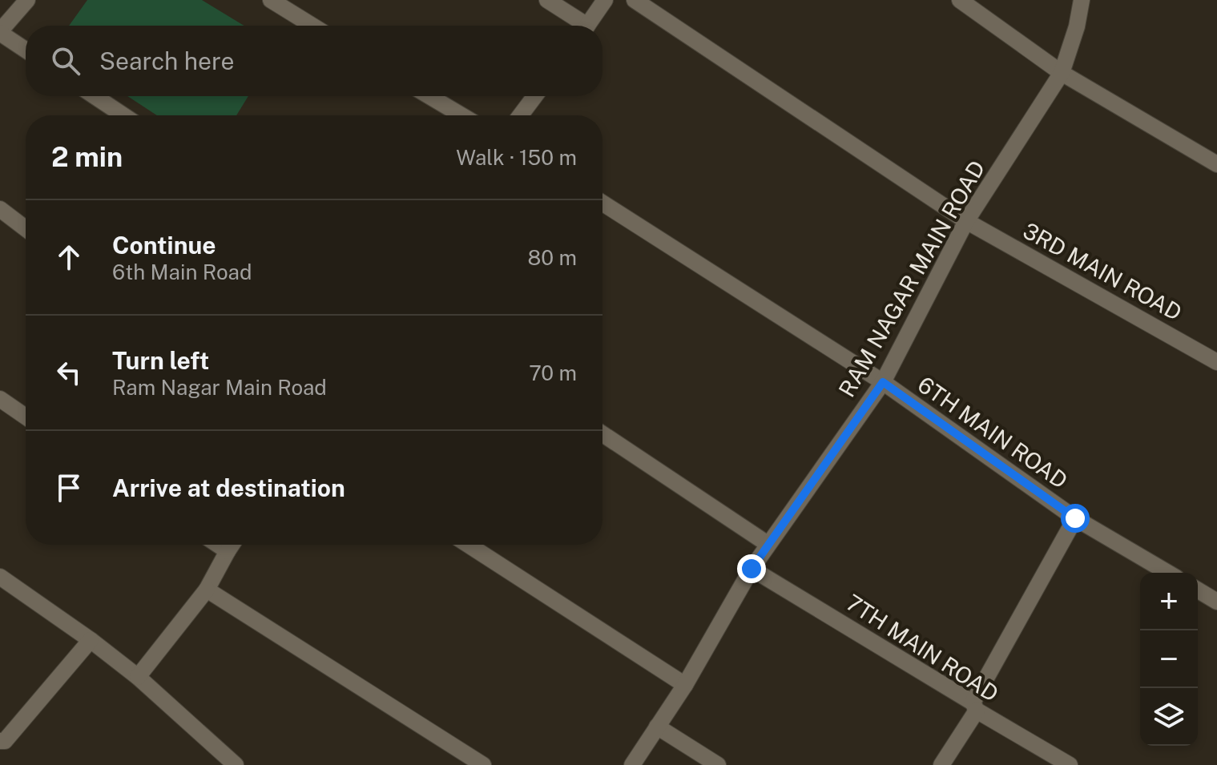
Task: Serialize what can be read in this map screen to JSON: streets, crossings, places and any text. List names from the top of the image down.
{
  "streets": {
    "street": [
      "3RD MAIN ROAD",
      "RAM NAGAR MAIN ROAD",
      "6TH MAIN ROAD",
      "7TH MAIN ROAD"
    ]
  },
  "crossings": [
    ["3RD MAIN ROAD", "RAM NAGAR MAIN ROAD"],
    ["RAM NAGAR MAIN ROAD", "6TH MAIN ROAD"],
    ["RAM NAGAR MAIN ROAD", "7TH MAIN ROAD"]
  ],
  "page": {
    "search": "Search here",
    "heading": ["2 min", "Walk · 150 m"],
    "list": [
      ["Continue", "6th Main Road", "80 m"],
      ["Turn left", "Ram Nagar Main Road", "70 m"],
      "Arrive at destination"
    ],
    "map_buttons": ["+", "−"]
  }
}
